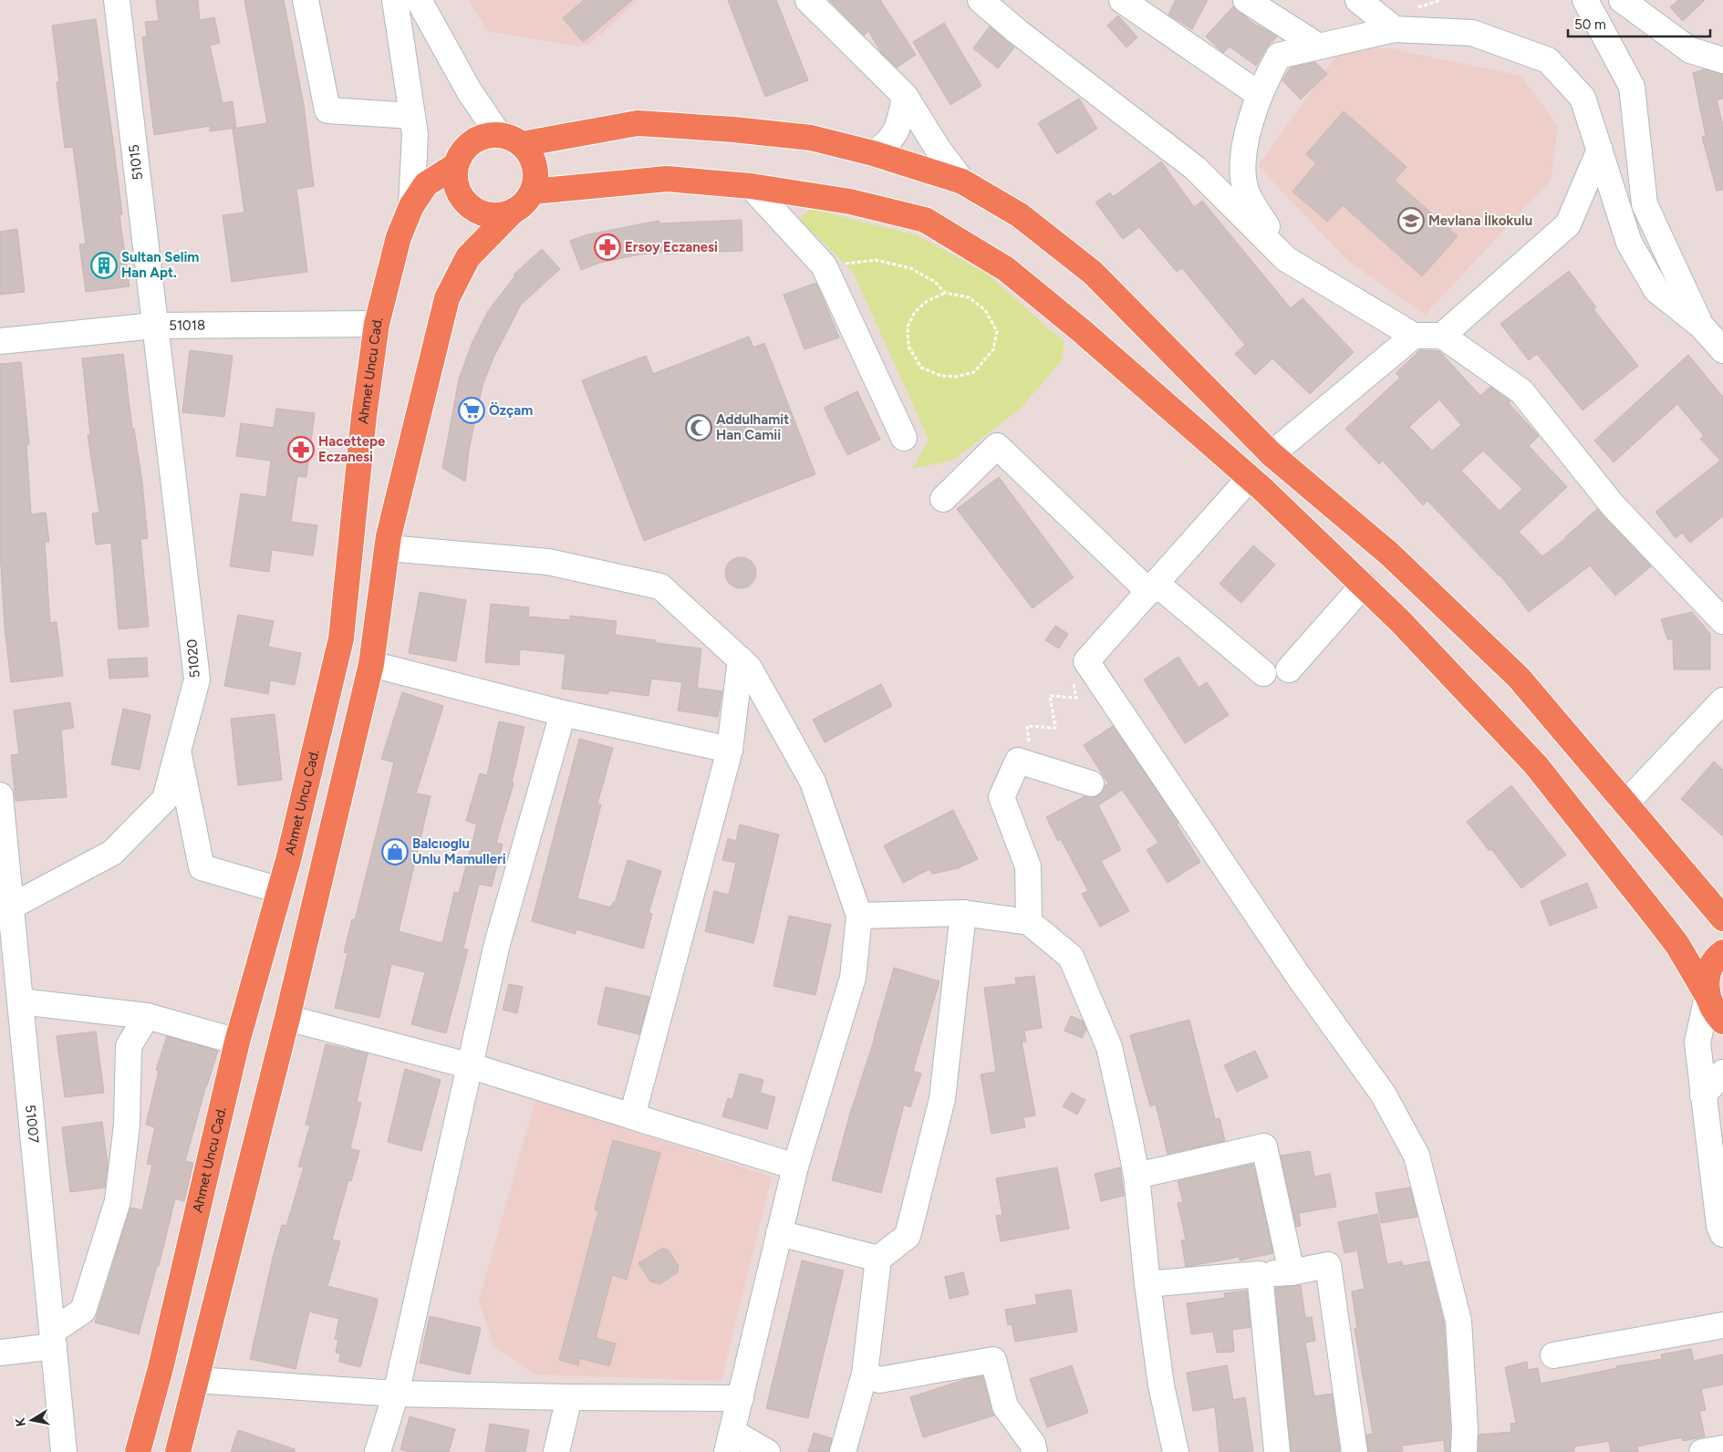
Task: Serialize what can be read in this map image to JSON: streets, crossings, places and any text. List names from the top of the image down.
{
  "streets": {
    "main road": ["Ahmet Uncu Cad."],
    "street": [
      "51015",
      "51018",
      "51020",
      "51007"
    ]
  },
  "crossings": [
    ["51015", "51018"],
    ["51015", "51020"],
    ["51018", "Ahmet Uncu Cad."],
    ["51018", "51020"],
    ["51020", "51007"]
  ],
  "places": {
    "school or university": ["Mevlana İlkokulu"],
    "pharmacy": ["Ersoy Eczanesi", "Hacettepe Eczanesi"],
    "building": ["Sultan Selim Han Apt."],
    "supermarket": ["Özçam"],
    "mosque": ["Addulhamit Han Camii"],
    "shop": ["Balcıoglu Unlu Mamulleri"]
  },
  "scale_bar": "50 m",
  "north": "left"
}
